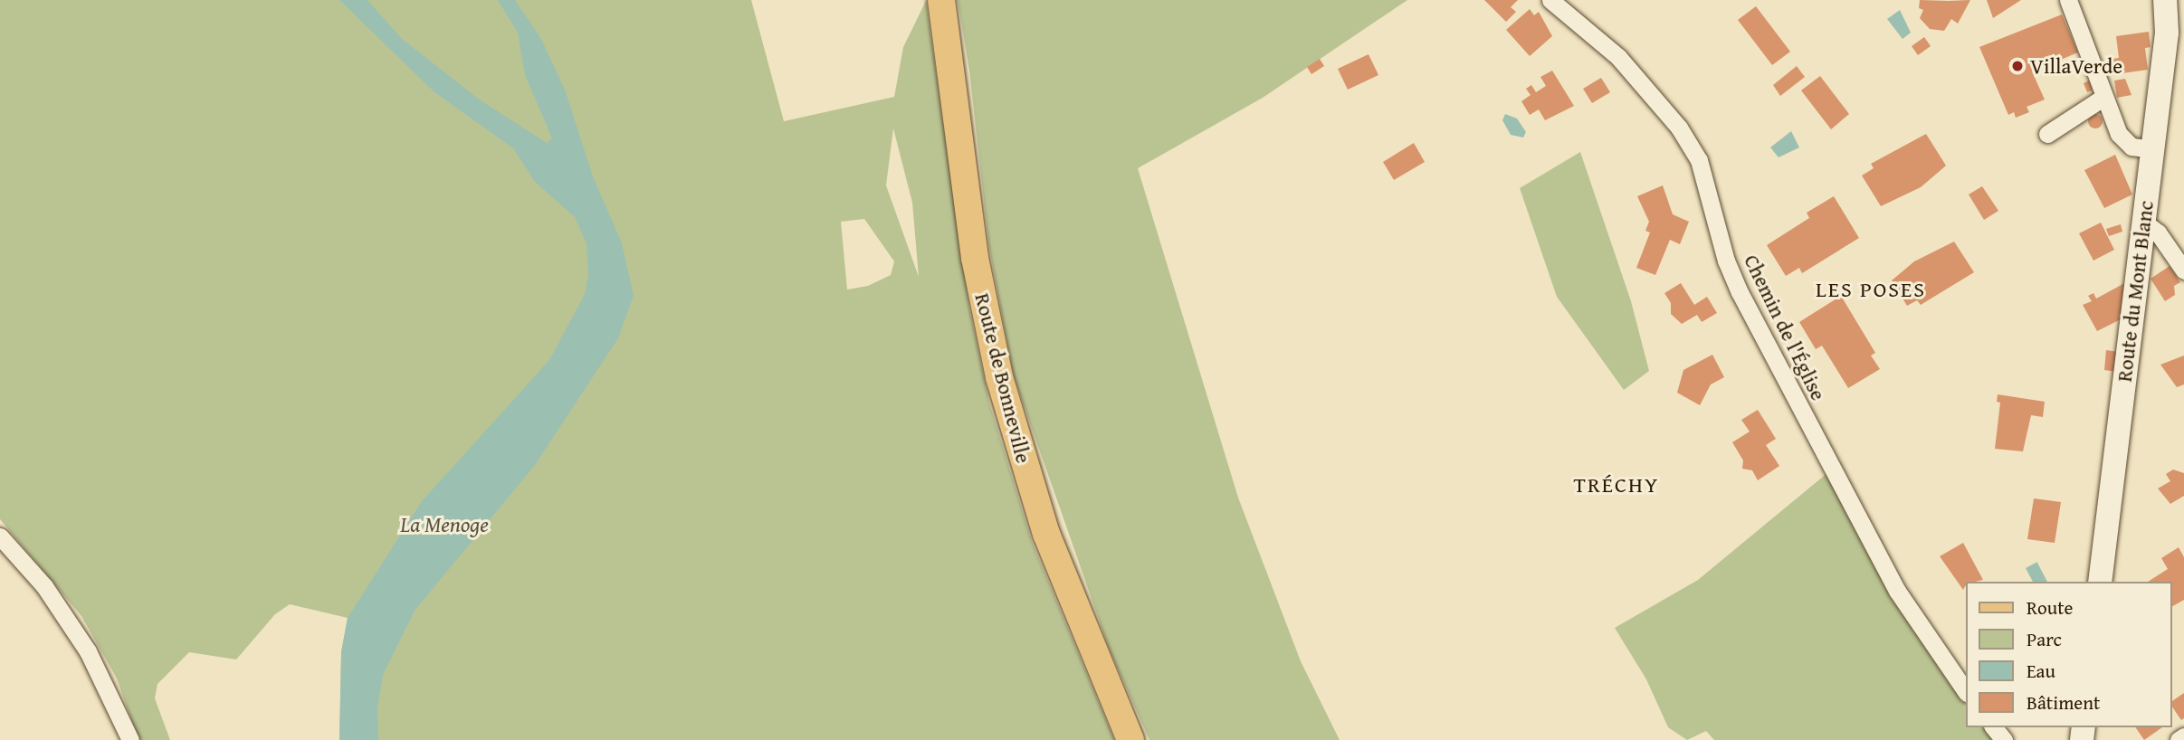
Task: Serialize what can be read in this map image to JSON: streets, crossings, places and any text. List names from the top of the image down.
{
  "streets": {
    "main road": ["Route de Bonneville"],
    "street": ["Route du Mont Blanc", "Chemin de l'Église"]
  },
  "districts": ["LES POSES", "TRÉCHY"],
  "water": ["La Menoge"],
  "places": ["VillaVerde"],
  "legend": [
    "Route",
    "Parc",
    "Eau",
    "Bâtiment"
  ]
}
